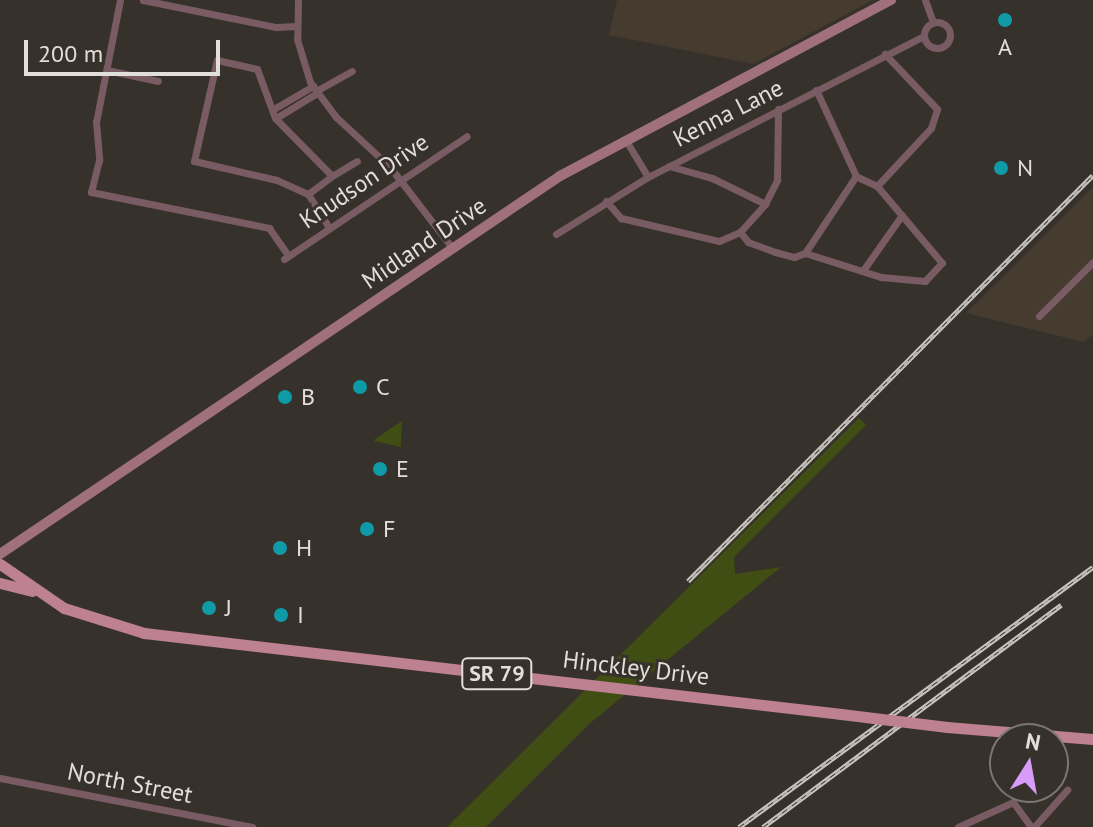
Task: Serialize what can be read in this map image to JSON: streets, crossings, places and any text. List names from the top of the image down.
{
  "streets": {
    "main road": ["Midland Drive", "Hinckley Drive", "SR 79"],
    "street": ["Kenna Lane", "Knudson Drive", "North Street"]
  },
  "places": [
    "A",
    "N",
    "C",
    "B",
    "E",
    "F",
    "H",
    "J",
    "I"
  ],
  "scale_bar": "200 m",
  "north": "top"
}
